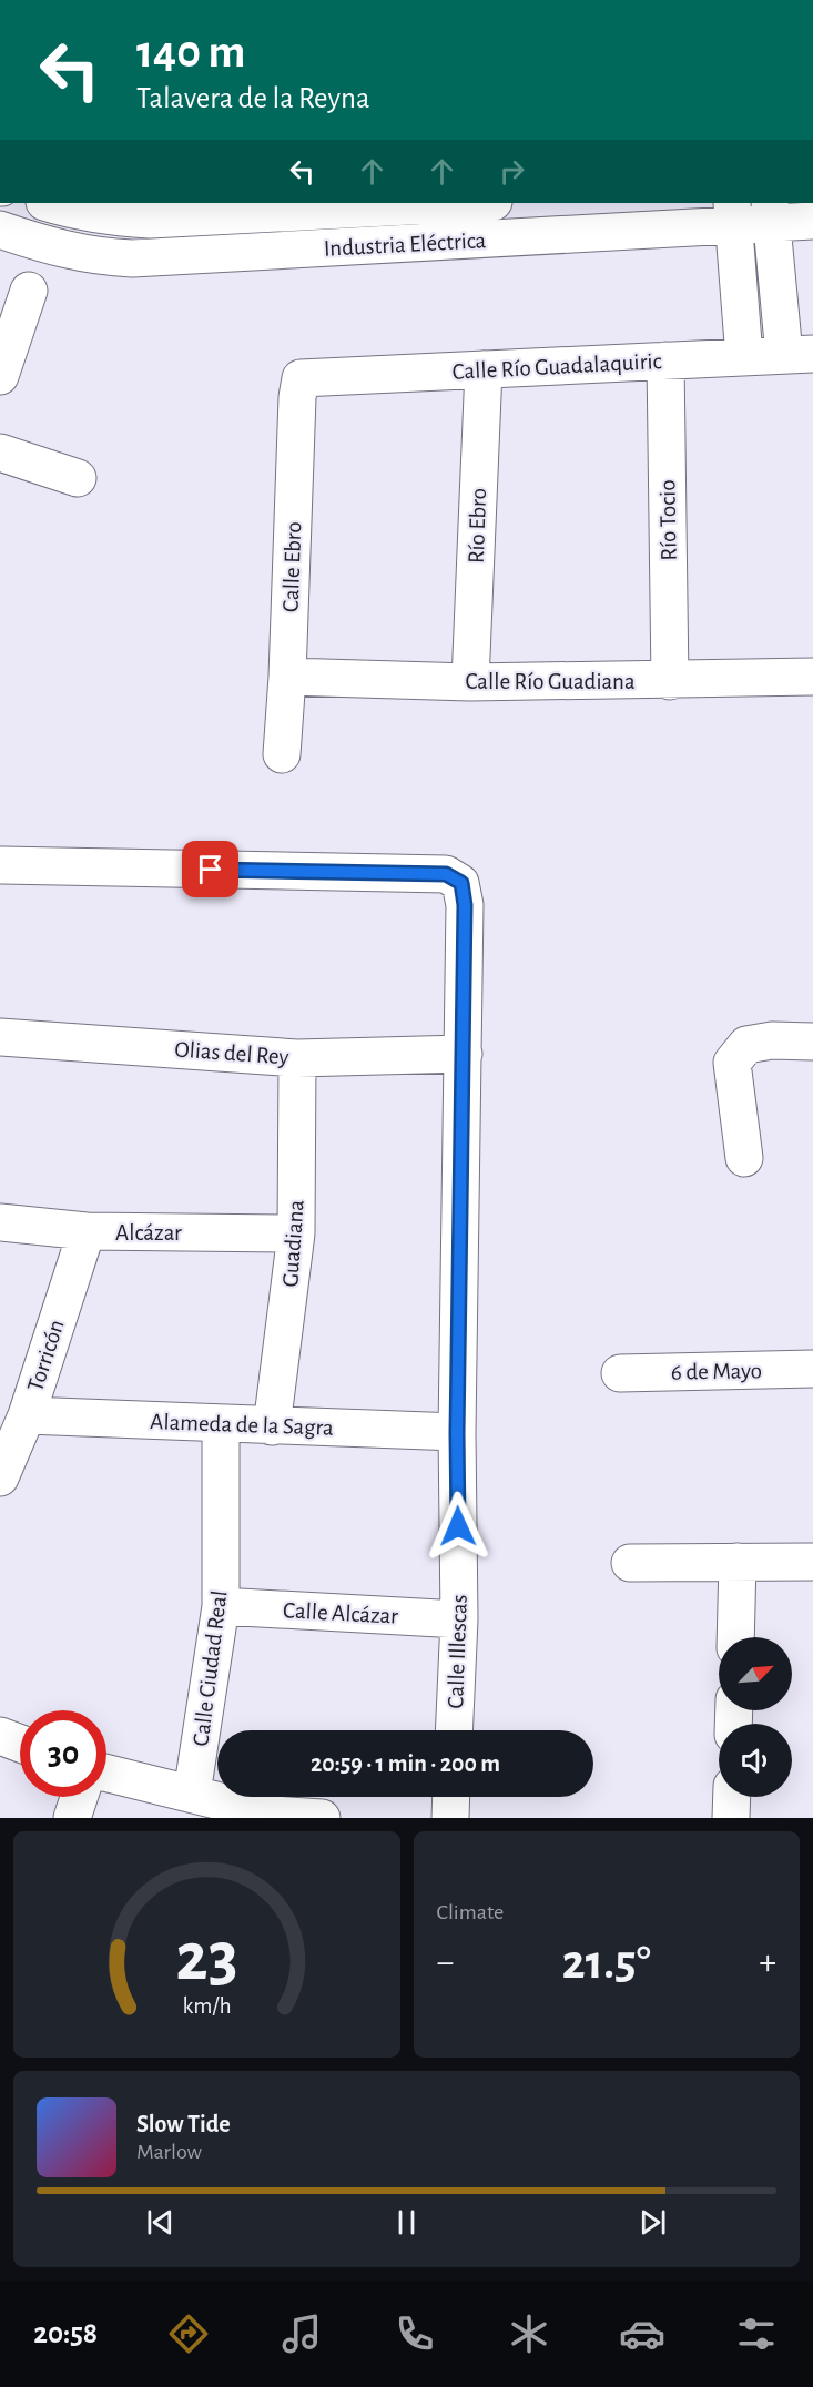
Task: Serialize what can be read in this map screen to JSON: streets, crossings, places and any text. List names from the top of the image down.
{
  "streets": {
    "street": [
      "Industria Eléctrica",
      "Calle Río Guadalaquiric",
      "Río Tocio",
      "Río Ebro",
      "Calle Ebro",
      "Calle Río Guadiana",
      "Olias del Rey",
      "Alcázar",
      "Guadiana",
      "Torricón",
      "6 de Mayo",
      "Alameda de la Sagra",
      "Calle Alcázar",
      "Calle Illescas",
      "Calle Ciudad Real"
    ]
  },
  "crossings": [
    ["Calle Río Guadalaquiric", "Río Tocio"],
    ["Calle Río Guadalaquiric", "Río Ebro"],
    ["Calle Río Guadalaquiric", "Calle Ebro"],
    ["Río Tocio", "Calle Río Guadiana"],
    ["Río Ebro", "Calle Río Guadiana"],
    ["Calle Ebro", "Calle Río Guadiana"],
    ["Olias del Rey", "Guadiana"],
    ["Olias del Rey", "Calle Illescas"],
    ["Alcázar", "Guadiana"],
    ["Alcázar", "Torricón"],
    ["Guadiana", "Alameda de la Sagra"],
    ["Torricón", "Alameda de la Sagra"],
    ["Alameda de la Sagra", "Calle Illescas"],
    ["Alameda de la Sagra", "Calle Ciudad Real"],
    ["Calle Alcázar", "Calle Illescas"],
    ["Calle Alcázar", "Calle Ciudad Real"]
  ],
  "north": "top right",
  "page": {
    "turn": ["140 m", "Talavera de la Reyna"],
    "limit": "30",
    "trip": "20:59 · 1 min · 200 m",
    "tile": "Climate",
    "heat": ["−", "21.5°", "+"],
    "song": ["Slow Tide", "Marlow"],
    "tabs": "20:58",
    "gauge": ["23", "km/h"]
  }
}
